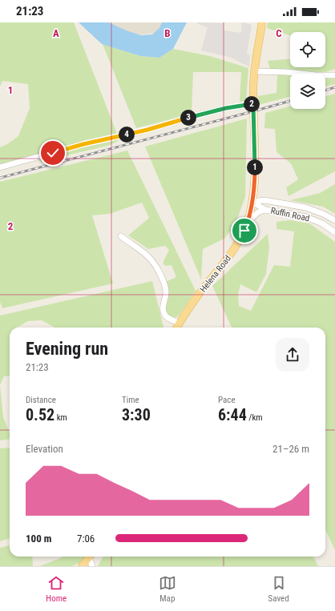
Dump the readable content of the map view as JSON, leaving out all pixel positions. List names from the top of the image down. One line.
{"streets":{"main road":["Helena Road"],"street":["Ruffin Road"]},"crossings":[["Ruffin Road","Helena Road"]],"page":{"status":"21:23","pins":["2","3","4","1"],"heading":["Evening run","21:23"],"stats":[["Distance","0.52 km"],["Time","3:30"],["Pace","6:44 /km"]],"chart":["Elevation","21–26 m"],"list":[{"name":"100 m","note":"7:06"}],"tabs":["Home","Map","Saved"]},"grid":{"columns":["A","B","C"],"rows":["1","2"]}}
